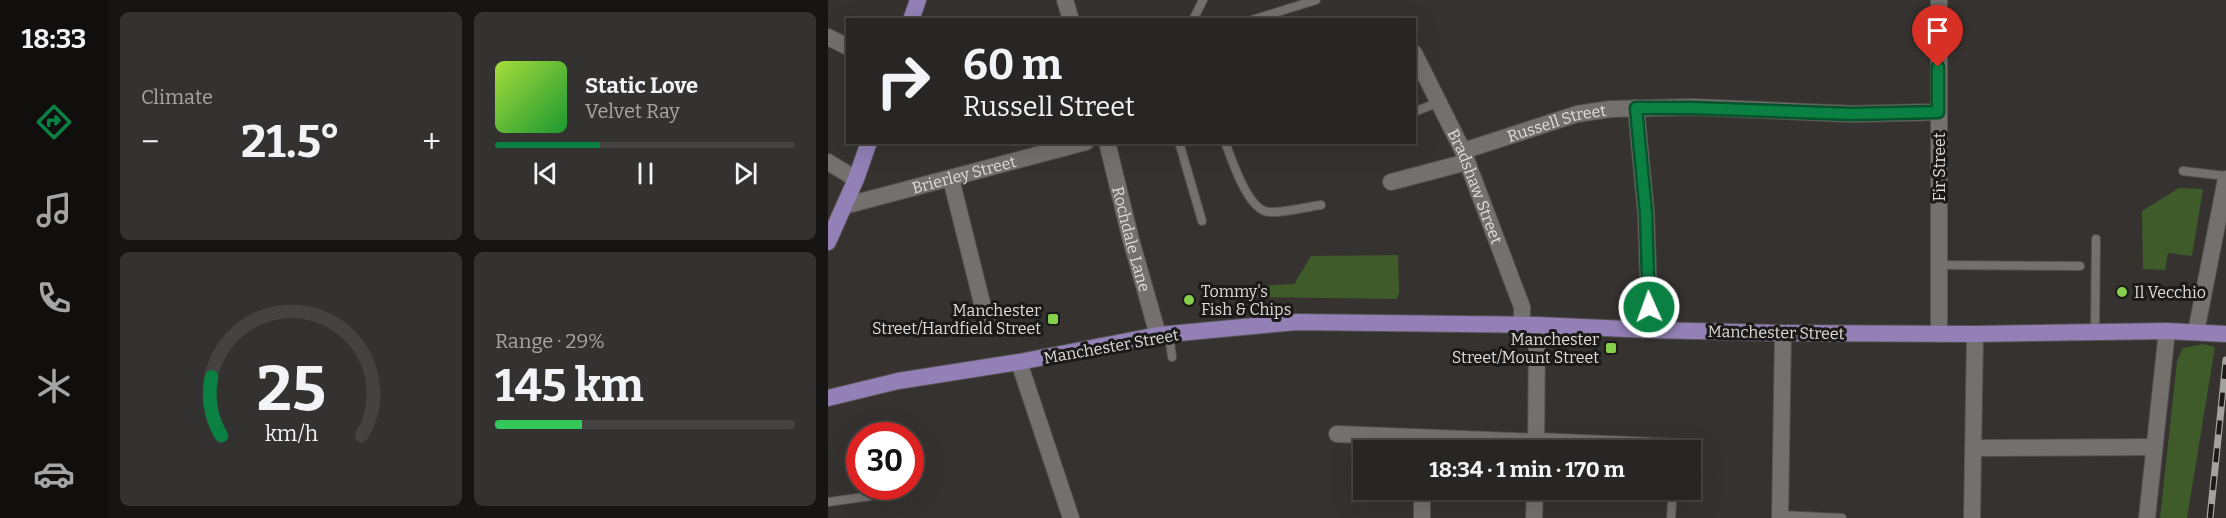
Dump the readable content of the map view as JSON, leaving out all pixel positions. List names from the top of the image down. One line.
{"streets":{"main road":["Manchester Street"],"street":["Russell Street","Fir Street","Brierley Street","Bradshaw Street","Rochdale Lane"]},"crossings":[["Russell Street","Fir Street"],["Russell Street","Bradshaw Street"],["Fir Street","Manchester Street"],["Bradshaw Street","Manchester Street"],["Rochdale Lane","Manchester Street"]],"places":{"other":["Il Vecchio","Tommy's Fish & Chips"],"transit":["Manchester Street/Hardfield Street","Manchester Street/Mount Street"]},"page":{"tabs":"18:33","tile":["Climate",["Range · 29%","145 km"]],"turn":["60 m","Russell Street"],"song":["Static Love","Velvet Ray"],"heat":["−","21.5°","+"],"limit":"30","trip":"18:34 · 1 min · 170 m","gauge":["25","km/h"]}}
